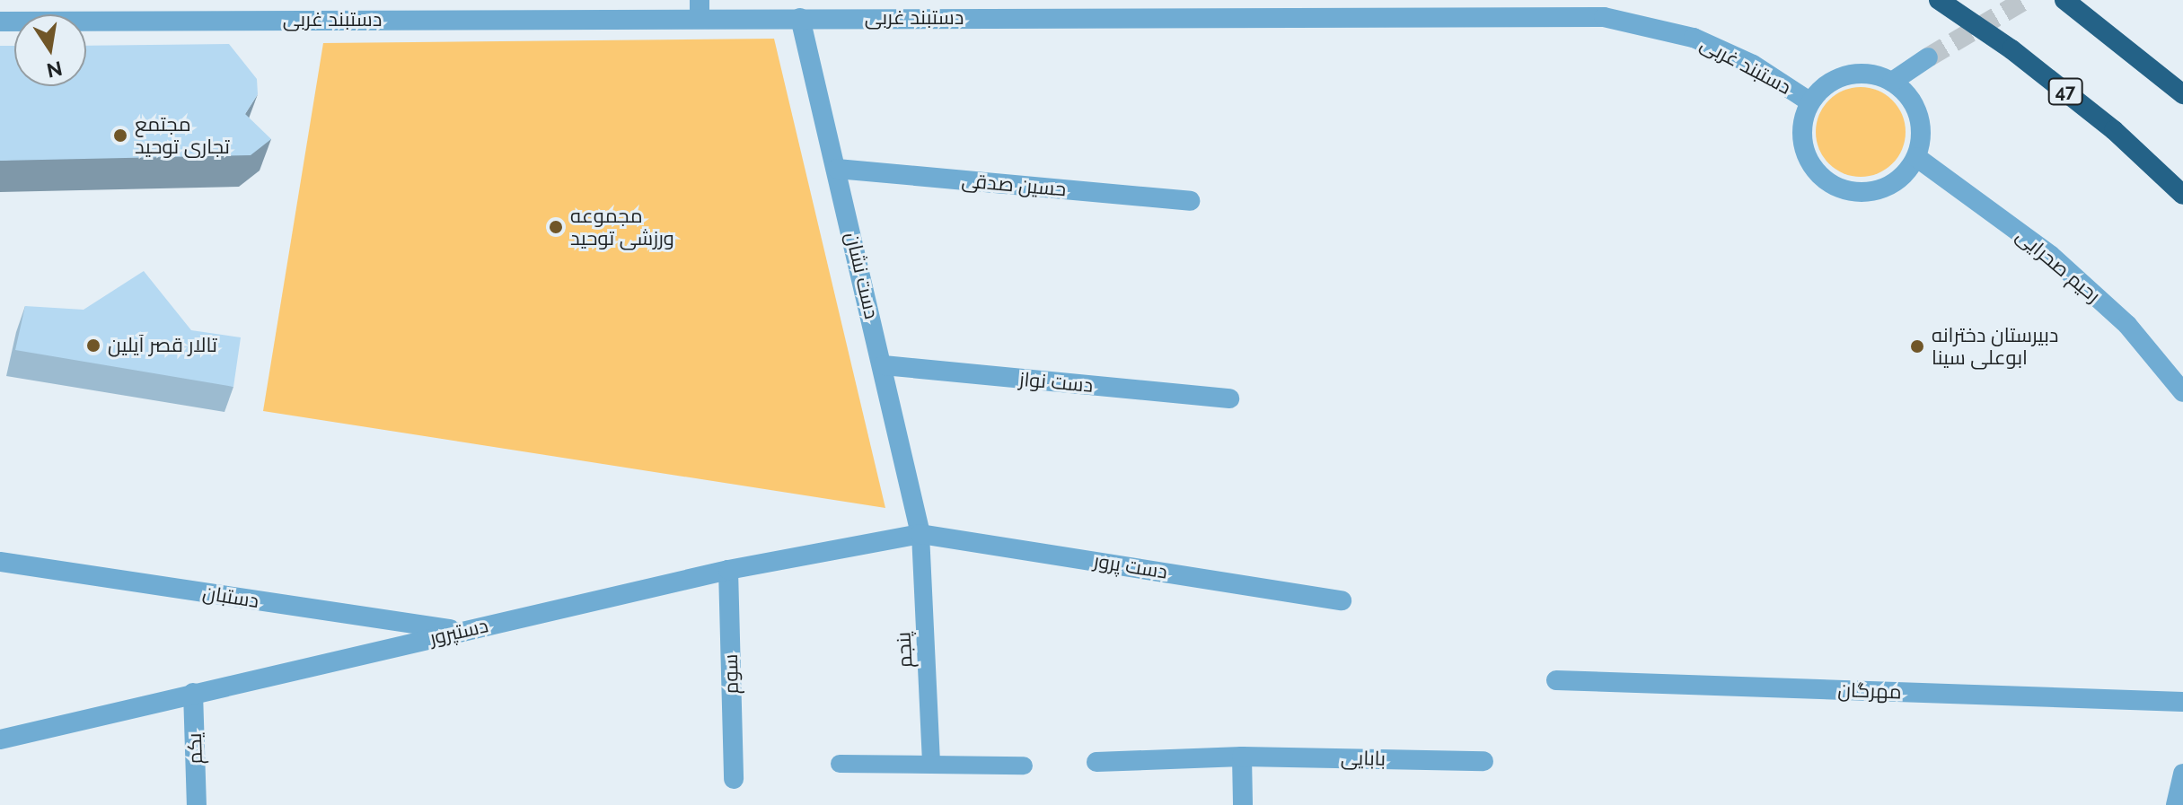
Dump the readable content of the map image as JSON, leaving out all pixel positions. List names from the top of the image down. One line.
{"streets":{"highway":["47"],"street":["دستبند غربی","حسین صدقی","رحیم صحرایی","دست نشان","دست نواز","دست پرور","دستبان","دستپرور","سوم","مهرگان","یکم","بابایی"],"lane":["پنجم"]},"crossings":[["دستبند غربی","رحیم صحرایی"],["دستبند غربی","دست نشان"],["حسین صدقی","دست نشان"],["دست نشان","دست نواز"],["دست نشان","دست پرور"],["دست نشان","دستپرور"],["دست نشان","پنجم"],["دست پرور","دستپرور"],["دست پرور","پنجم"],["دستبان","دستپرور"],["دستپرور","پنجم"],["دستپرور","سوم"],["دستپرور","یکم"]],"places":["مجتمع تجاری توحید","مجموعه ورزشی توحید","تالار قصر آیلین","دبیرستان دخترانه ابوعلی سینا"],"north":"bottom"}
